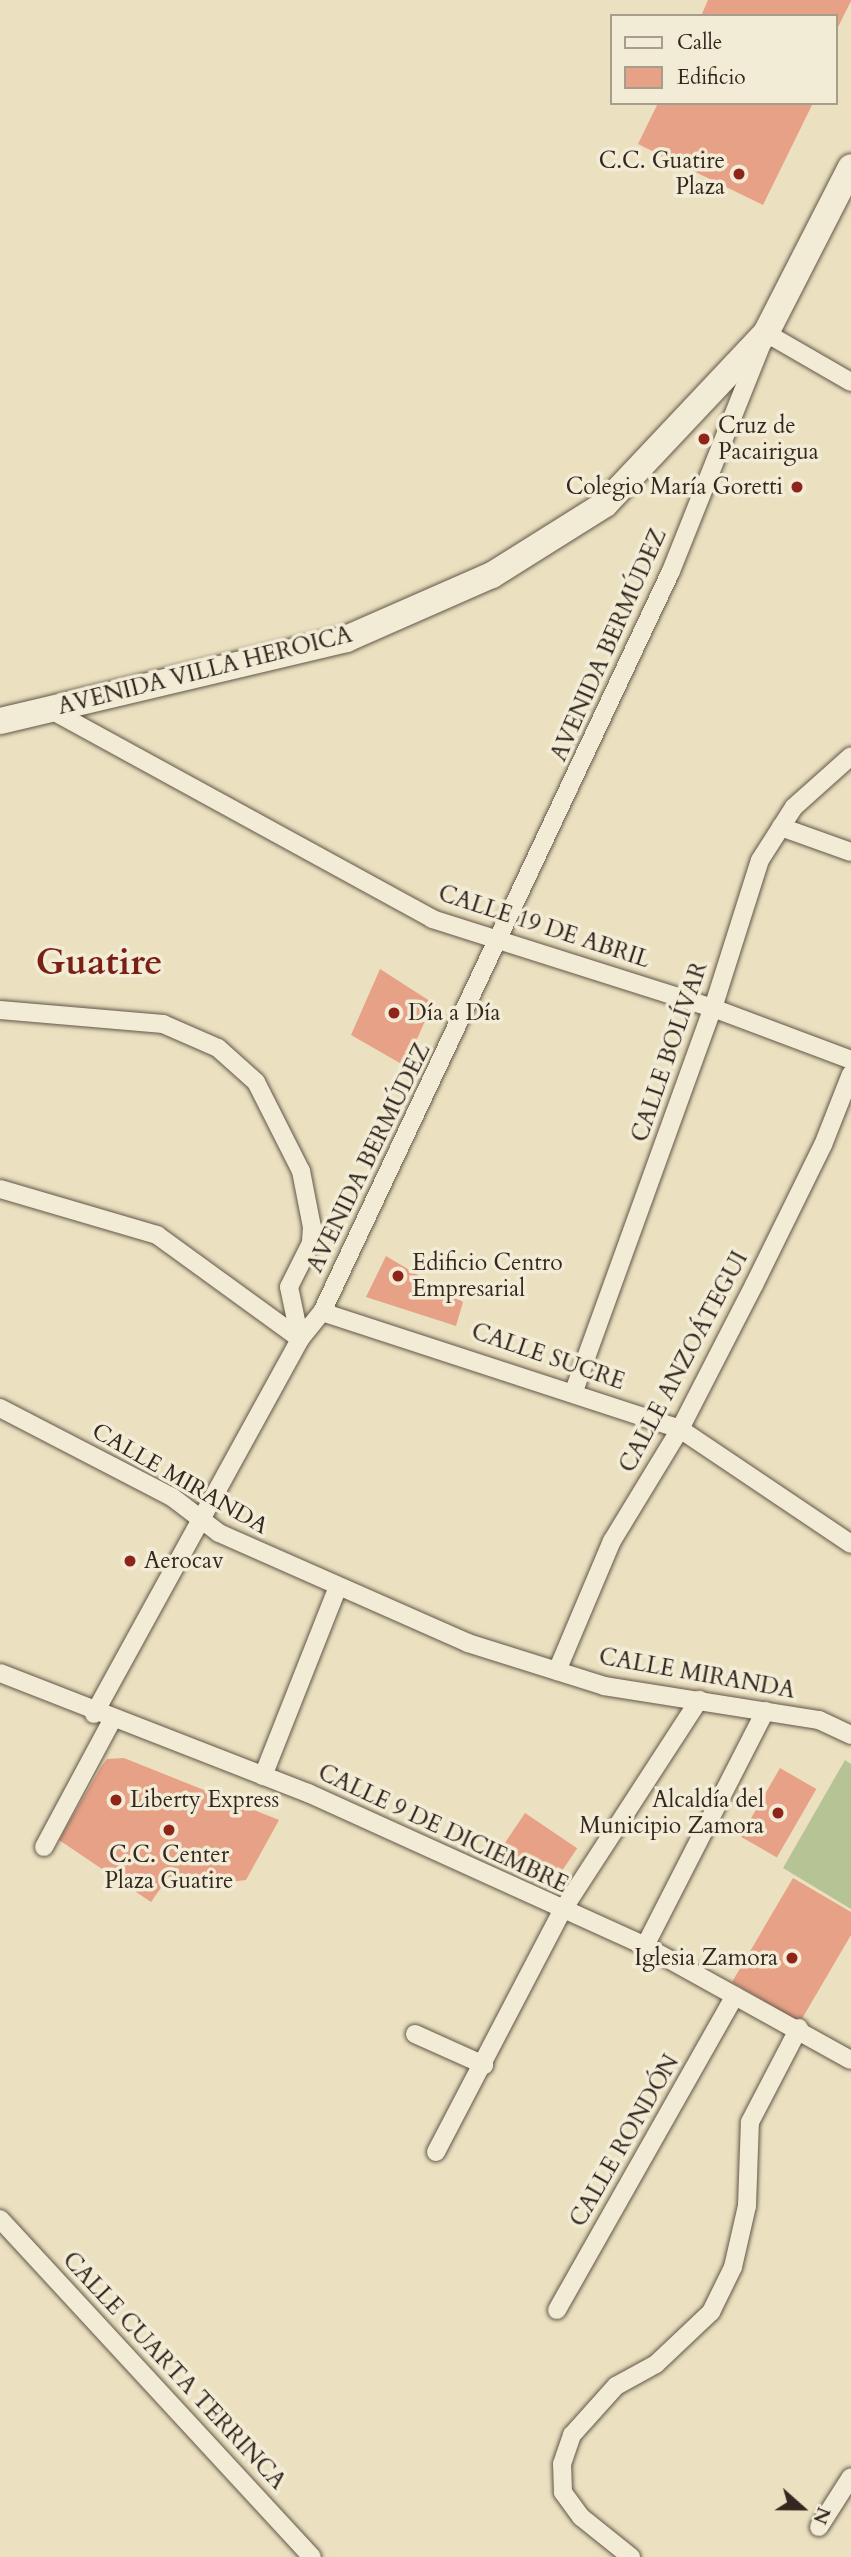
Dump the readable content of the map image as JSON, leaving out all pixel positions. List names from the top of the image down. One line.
{"streets":{"main road":["AVENIDA VILLA HEROICA"],"street":["AVENIDA BERMÚDEZ","CALLE 19 DE ABRIL","CALLE BOLÍVAR","CALLE SUCRE","CALLE ANZOÁTEGUI","CALLE MIRANDA","CALLE 9 DE DICIEMBRE","CALLE RONDÓN","CALLE CUARTA TERRINCA"]},"crossings":[["AVENIDA BERMÚDEZ","AVENIDA VILLA HEROICA"],["AVENIDA BERMÚDEZ","CALLE 19 DE ABRIL"],["AVENIDA BERMÚDEZ","CALLE SUCRE"],["AVENIDA BERMÚDEZ","CALLE MIRANDA"],["AVENIDA BERMÚDEZ","CALLE 9 DE DICIEMBRE"],["AVENIDA VILLA HEROICA","CALLE 19 DE ABRIL"],["CALLE 19 DE ABRIL","CALLE BOLÍVAR"],["CALLE BOLÍVAR","CALLE SUCRE"],["CALLE SUCRE","CALLE ANZOÁTEGUI"],["CALLE ANZOÁTEGUI","CALLE MIRANDA"],["CALLE 9 DE DICIEMBRE","CALLE RONDÓN"]],"districts":["Guatire"],"places":["C.C. Guatire Plaza","Cruz de Pacairigua","Colegio María Goretti","Día a Día","Edificio Centro Empresarial","Aerocav","Liberty Express","Alcaldía del Municipio Zamora","C.C. Center Plaza Guatire","Iglesia Zamora"],"legend":["Calle","Edificio"],"north":"right"}
